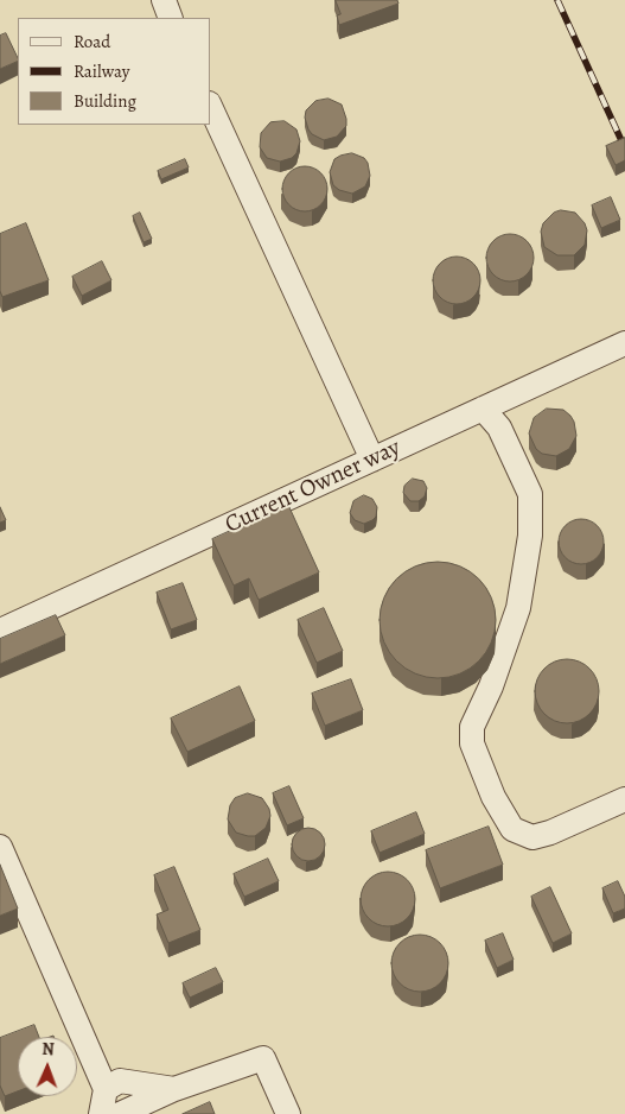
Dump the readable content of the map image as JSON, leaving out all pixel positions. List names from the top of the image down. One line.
{"streets":{"street":["Current Owner way"]},"legend":["Road","Railway","Building"],"north":"top"}
